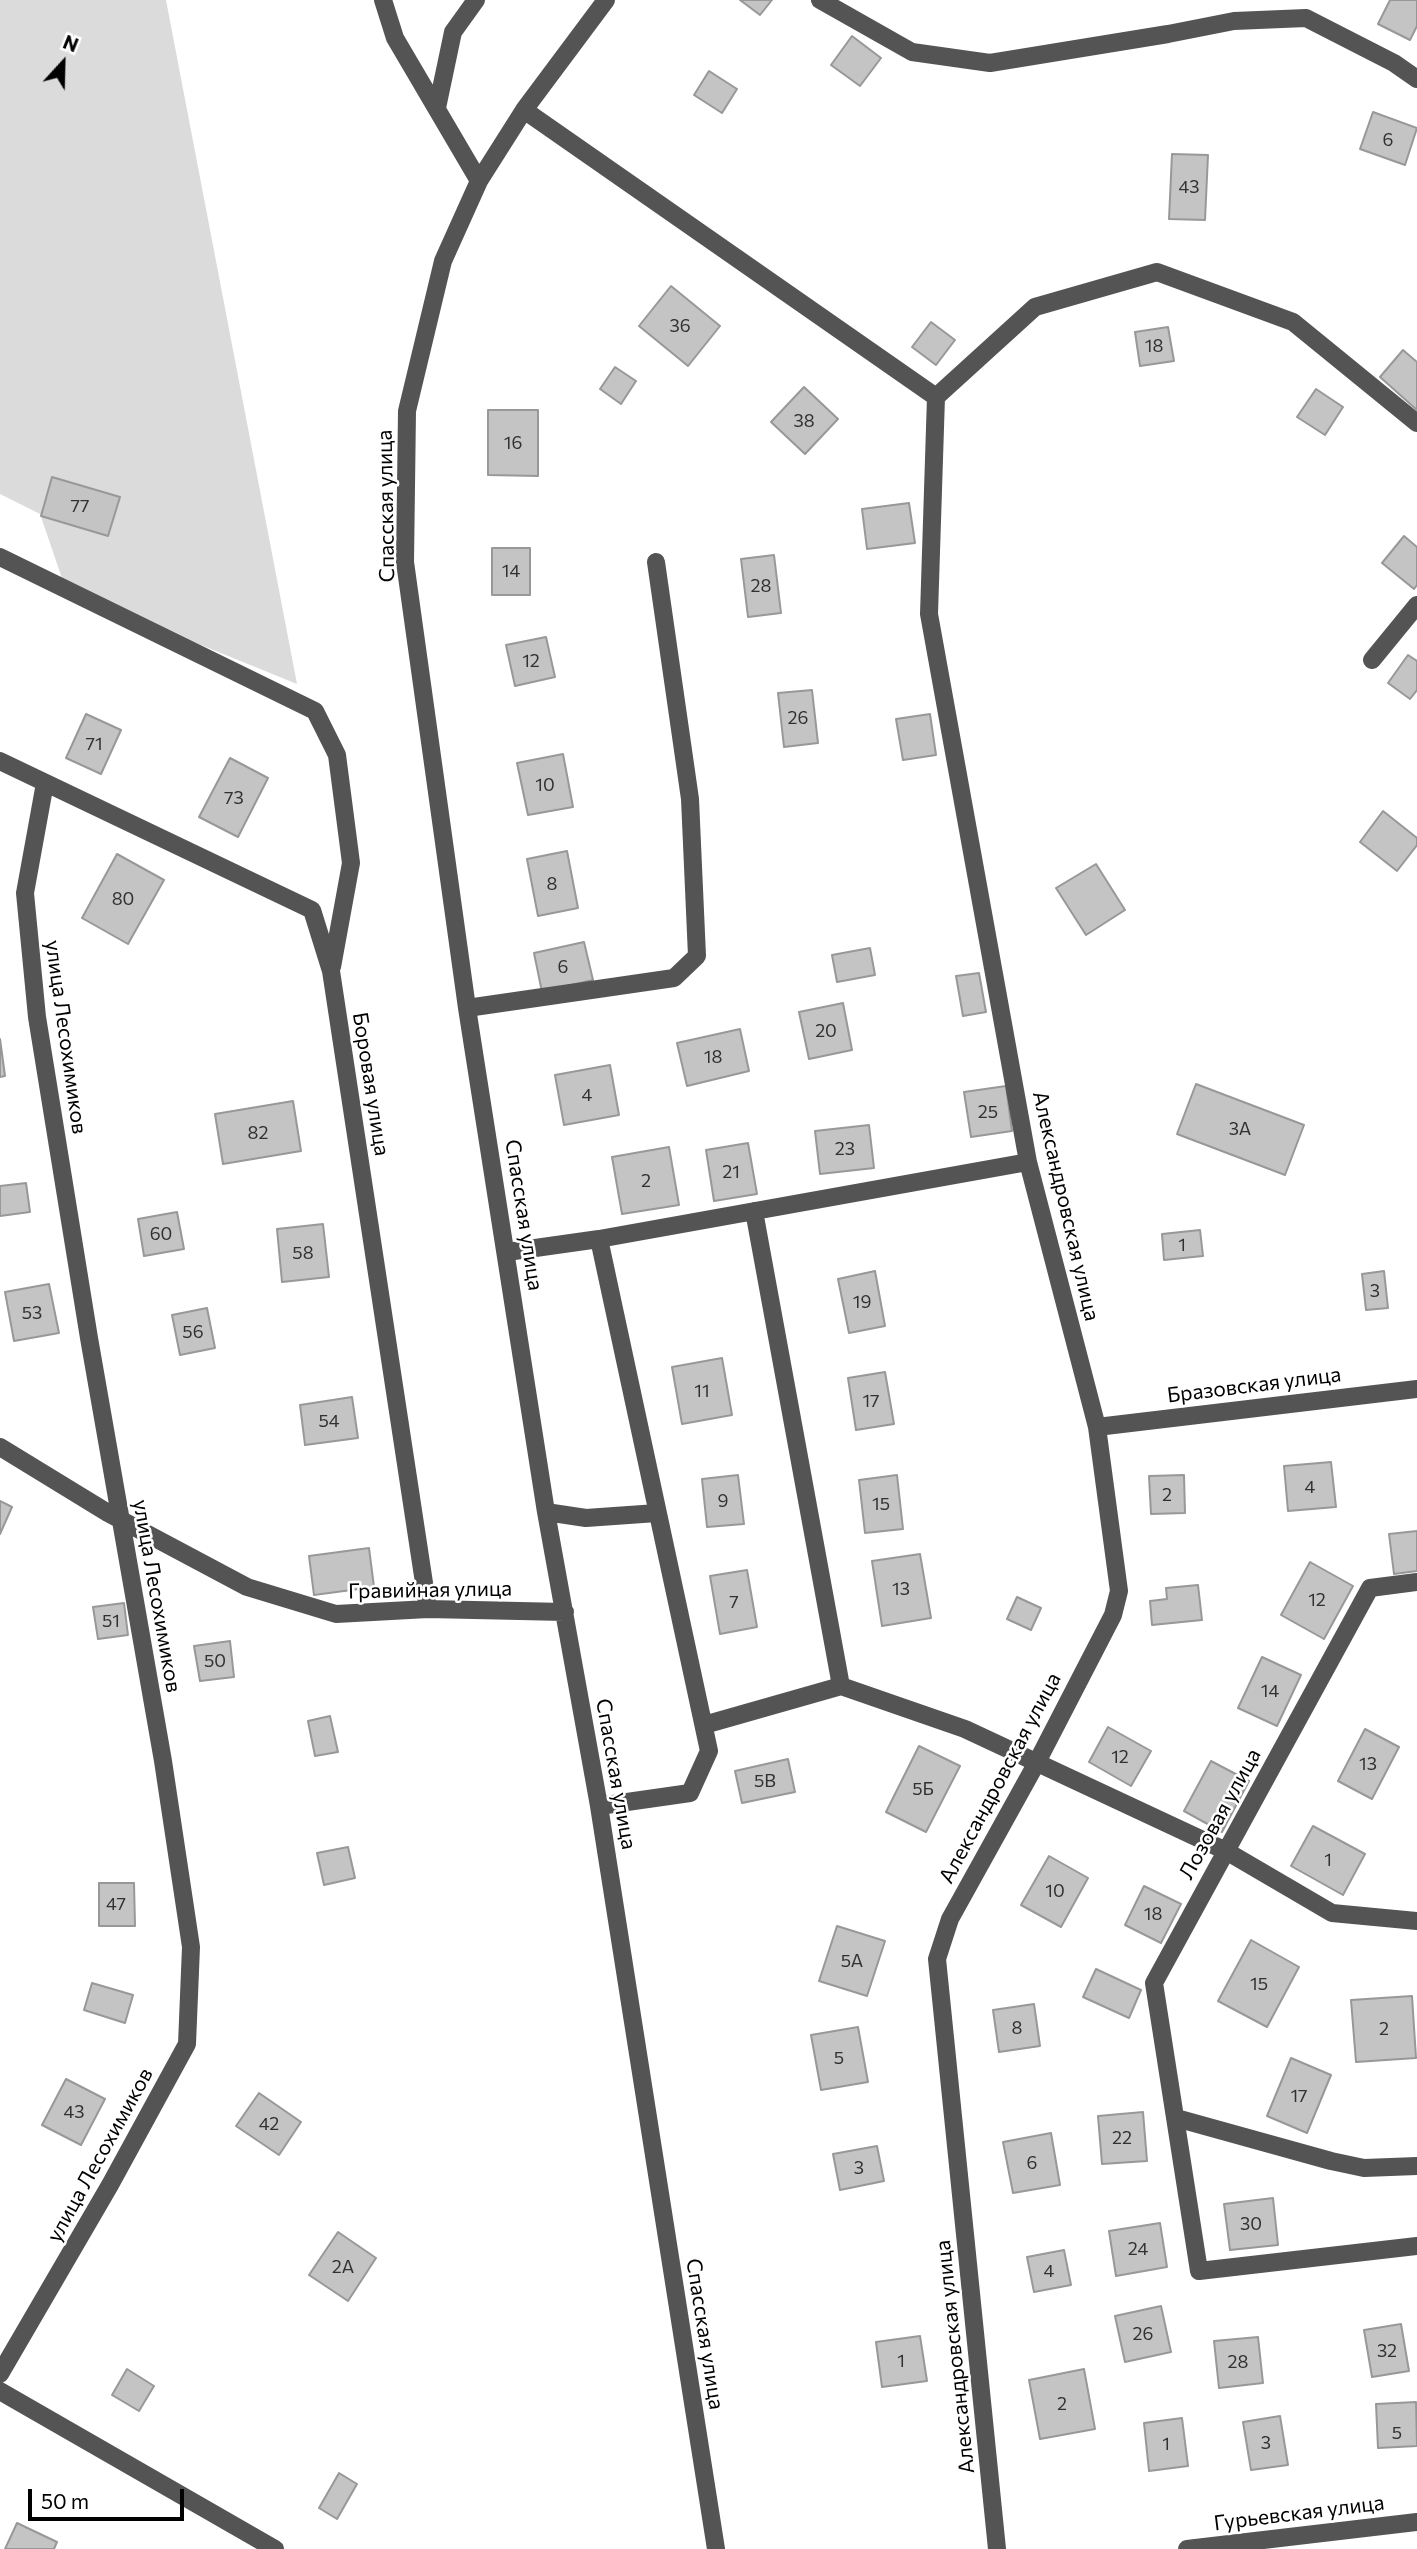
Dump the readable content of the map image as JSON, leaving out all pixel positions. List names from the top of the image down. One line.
{"streets":{"street":["Спасская улица","улица Лесохимиков","Боровая улица","Александровская улица","Бразовская улица","Гравийная улица","Лозовая улица","Гурьевская улица"]},"crossings":[["Спасская улица","Гравийная улица"],["улица Лесохимиков","Боровая улица"],["улица Лесохимиков","Гравийная улица"],["Боровая улица","Гравийная улица"],["Александровская улица","Бразовская улица"]],"house_numbers":["6","43","36","18","38","16","77","14","28","12","26","71","10","73","8","80","6","20","18","4","25","3А","82","23","21","2","60","1","58","3","19","53","56","11","17","54","4","2","9","15","13","12","7","51","50","14","12","13","5В","5Б","1","10","47","18","5А","15","8","2","5","17","43","42","22","6","3","30","24","2А","4","26","32","1","28","2","5","3","1"],"scale_bar":"50 m","north":"top"}
